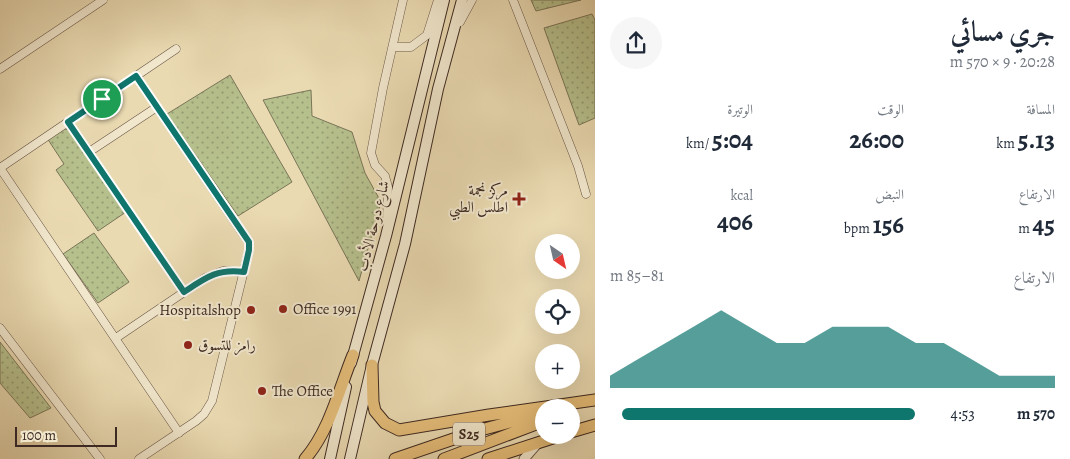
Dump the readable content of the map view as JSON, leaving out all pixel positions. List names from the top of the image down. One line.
{"streets":{"main road":["شارع دوحة الأدب","S25"]},"places":{"health":["مركز نجمة اطلس الطبي"],"other":["Office 1991","Hospitalshop","رامز للتسوق","The Office"]},"scale_bar":"100 m","north":"bottom right","page":{"heading":["جري مسائي","20:28 · 9 × 570 m"],"stats":[["المسافة","5.13 km"],["الوقت","26:00"],["الوتيرة","5:04 /km"],["الارتفاع","45 m"],["النبض","156 bpm"],["kcal","406"]],"map_buttons":["+","−"],"chart":["الارتفاع","81–85 m"],"list":[{"name":"570 m","note":"4:53"}],"scale":"100 m"}}
